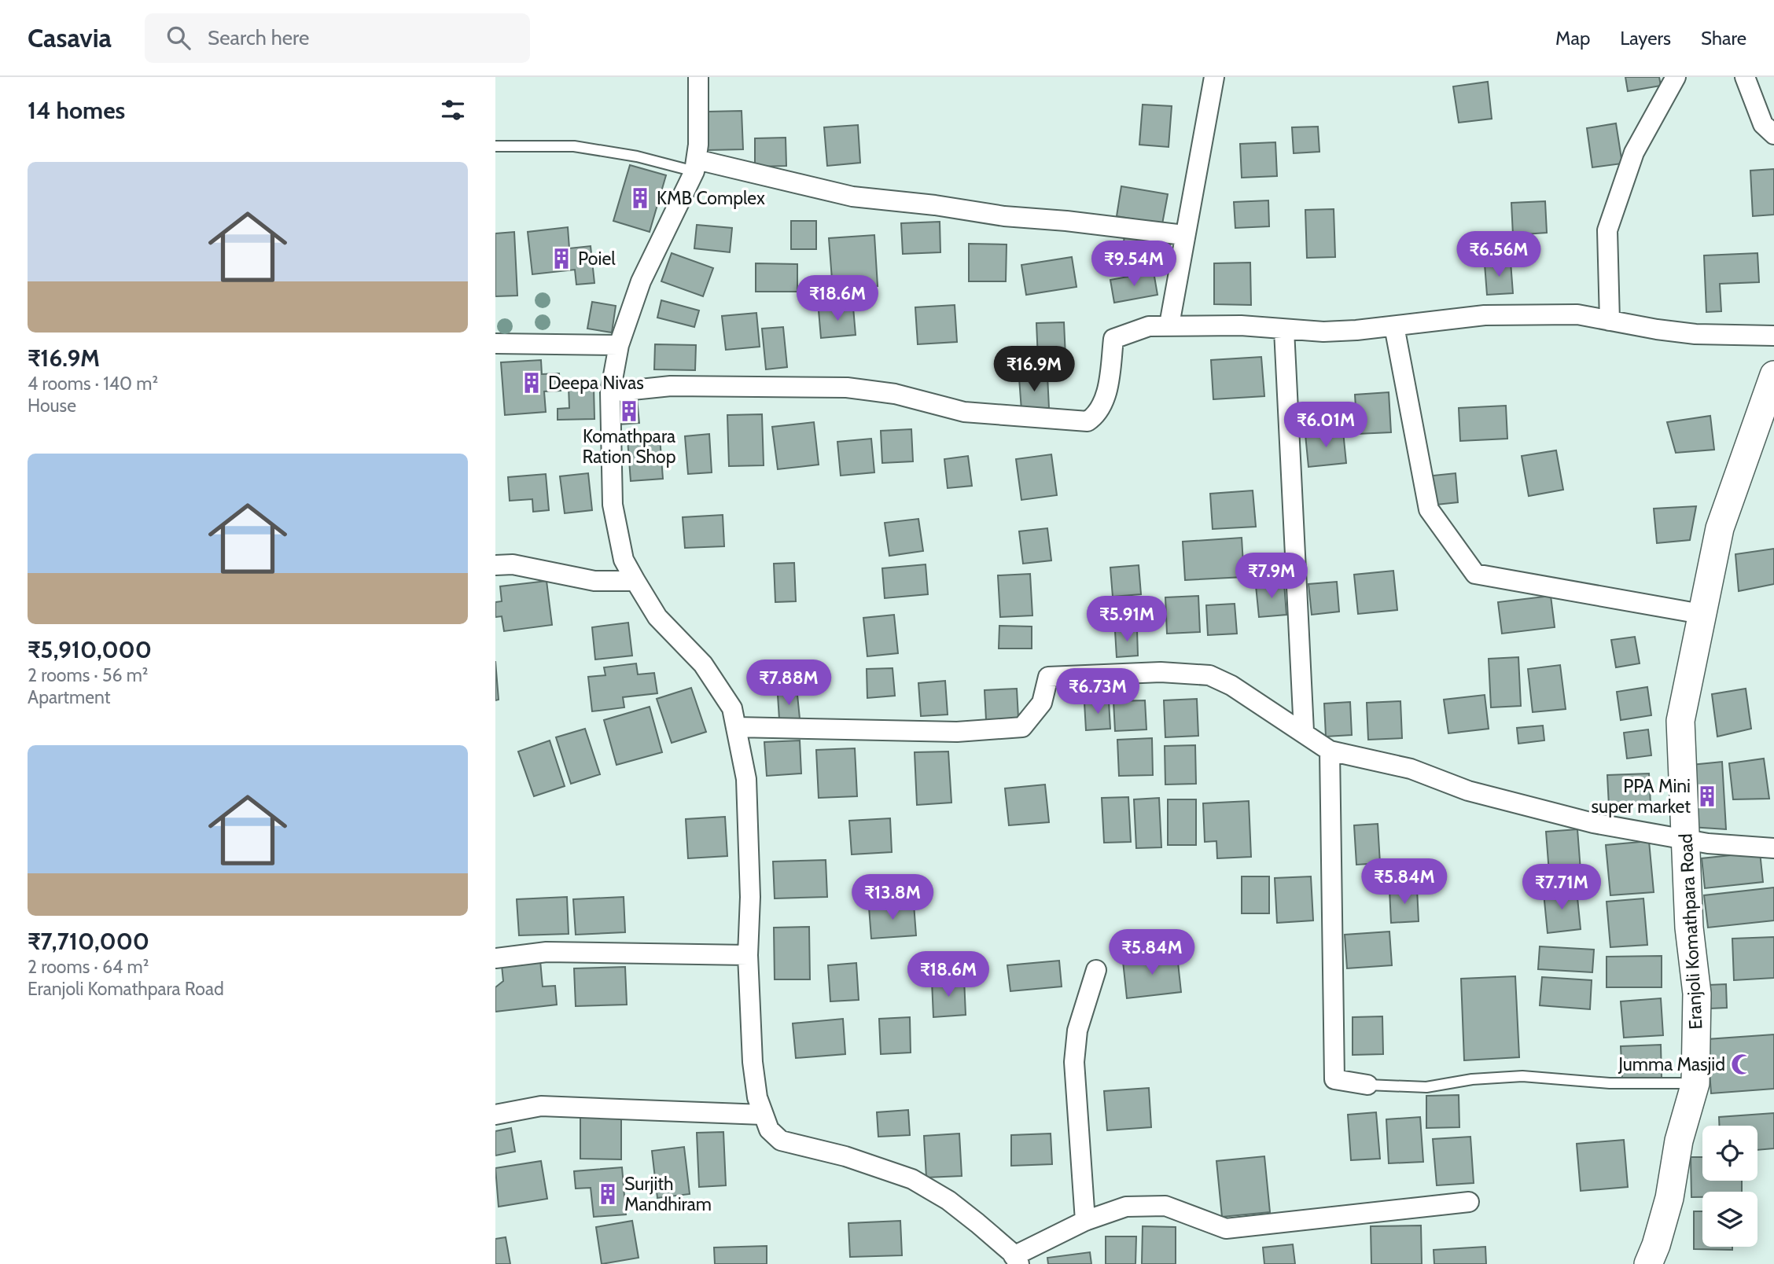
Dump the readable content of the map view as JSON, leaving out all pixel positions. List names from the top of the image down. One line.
{"streets":{"main road":["Eranjoli Komathpara Road"]},"places":{"building":["KMB Complex","Poiel","Deepa Nivas","Komathpara Ration Shop","PPA Mini super market","Surjith Mandhiram"],"mosque":["Jumma Masjid"]},"page":{"header":"Casavia","search":"Search here","nav":["Map","Layers","Share"],"heading":"14 homes","list":[{"name":"₹16.9M","note":"4 rooms · 140 m² · House"},{"name":"₹5,910,000","note":"2 rooms · 56 m² · Apartment"},{"name":"₹7,710,000","note":"2 rooms · 64 m² · Eranjoli Komathpara Road"}],"price":["₹6.56M","₹9.54M","₹18.6M","₹16.9M","₹6.01M","₹7.9M","₹5.91M","₹7.88M","₹6.73M","₹5.84M","₹7.71M","₹13.8M","₹5.84M","₹18.6M"]}}
